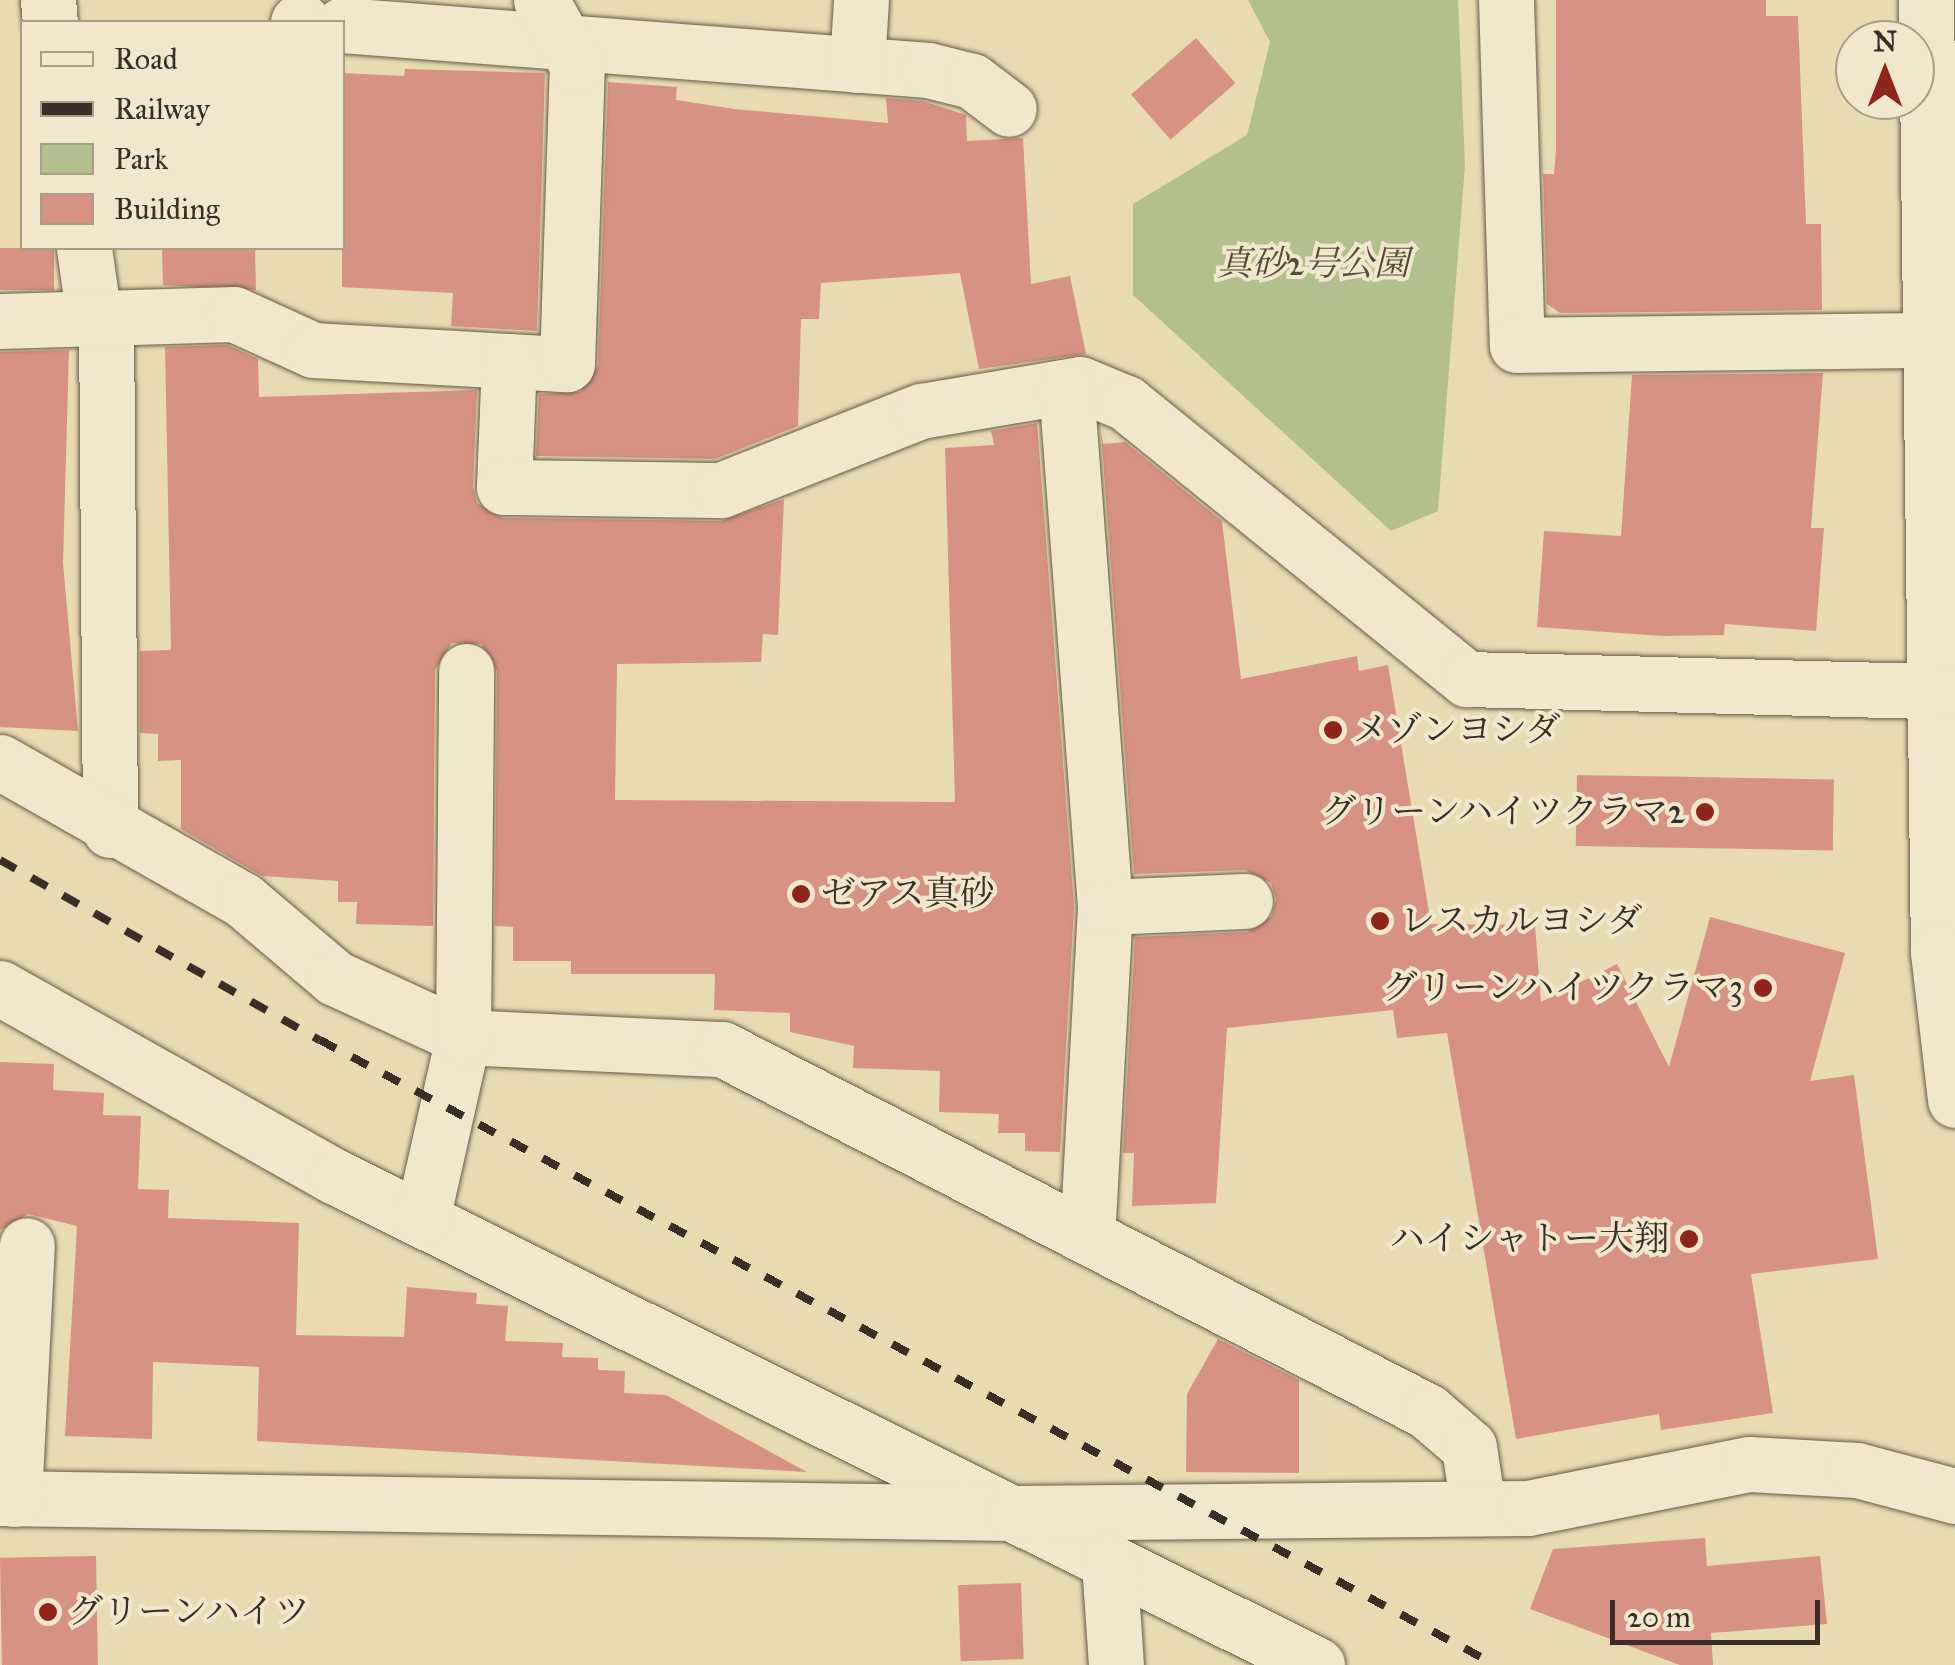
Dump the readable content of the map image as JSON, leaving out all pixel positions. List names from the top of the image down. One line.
{"parks":["真砂2号公園"],"places":["メゾンヨシダ","グリーンハイツクラマ2","ゼアス真砂","レスカルヨシダ","グリーンハイツクラマ3","ハイシャトー大翔","グリーンハイツ"],"legend":["Road","Railway","Park","Building"],"scale_bar":"20 m","north":"top"}
